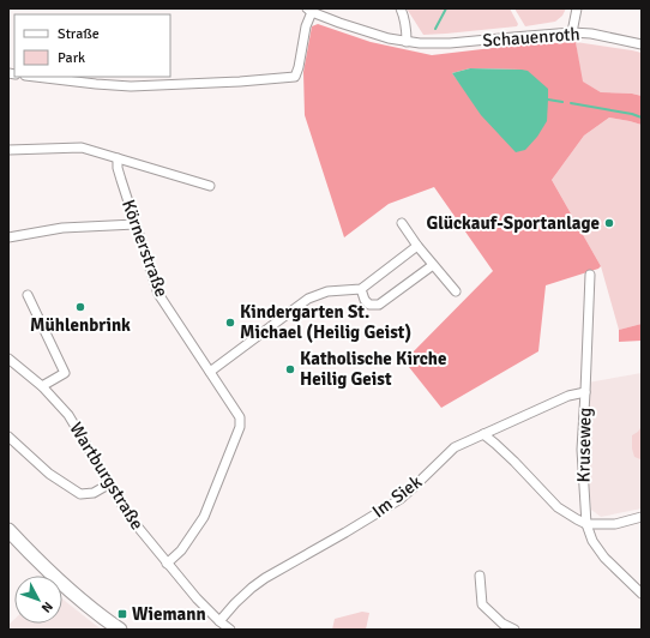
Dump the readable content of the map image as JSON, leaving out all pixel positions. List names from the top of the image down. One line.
{"streets":{"street":["Schauenroth","Körnerstraße","Kruseweg","Wartburgstraße","Im Siek"]},"crossings":[["Körnerstraße","Wartburgstraße"],["Kruseweg","Im Siek"],["Wartburgstraße","Im Siek"]],"places":{"other":["Glückauf-Sportanlage","Mühlenbrink","Kindergarten St. Michael (Heilig Geist)","Katholische Kirche Heilig Geist"],"transit":["Wiemann"]},"legend":["Straße","Park"],"north":"bottom right"}
